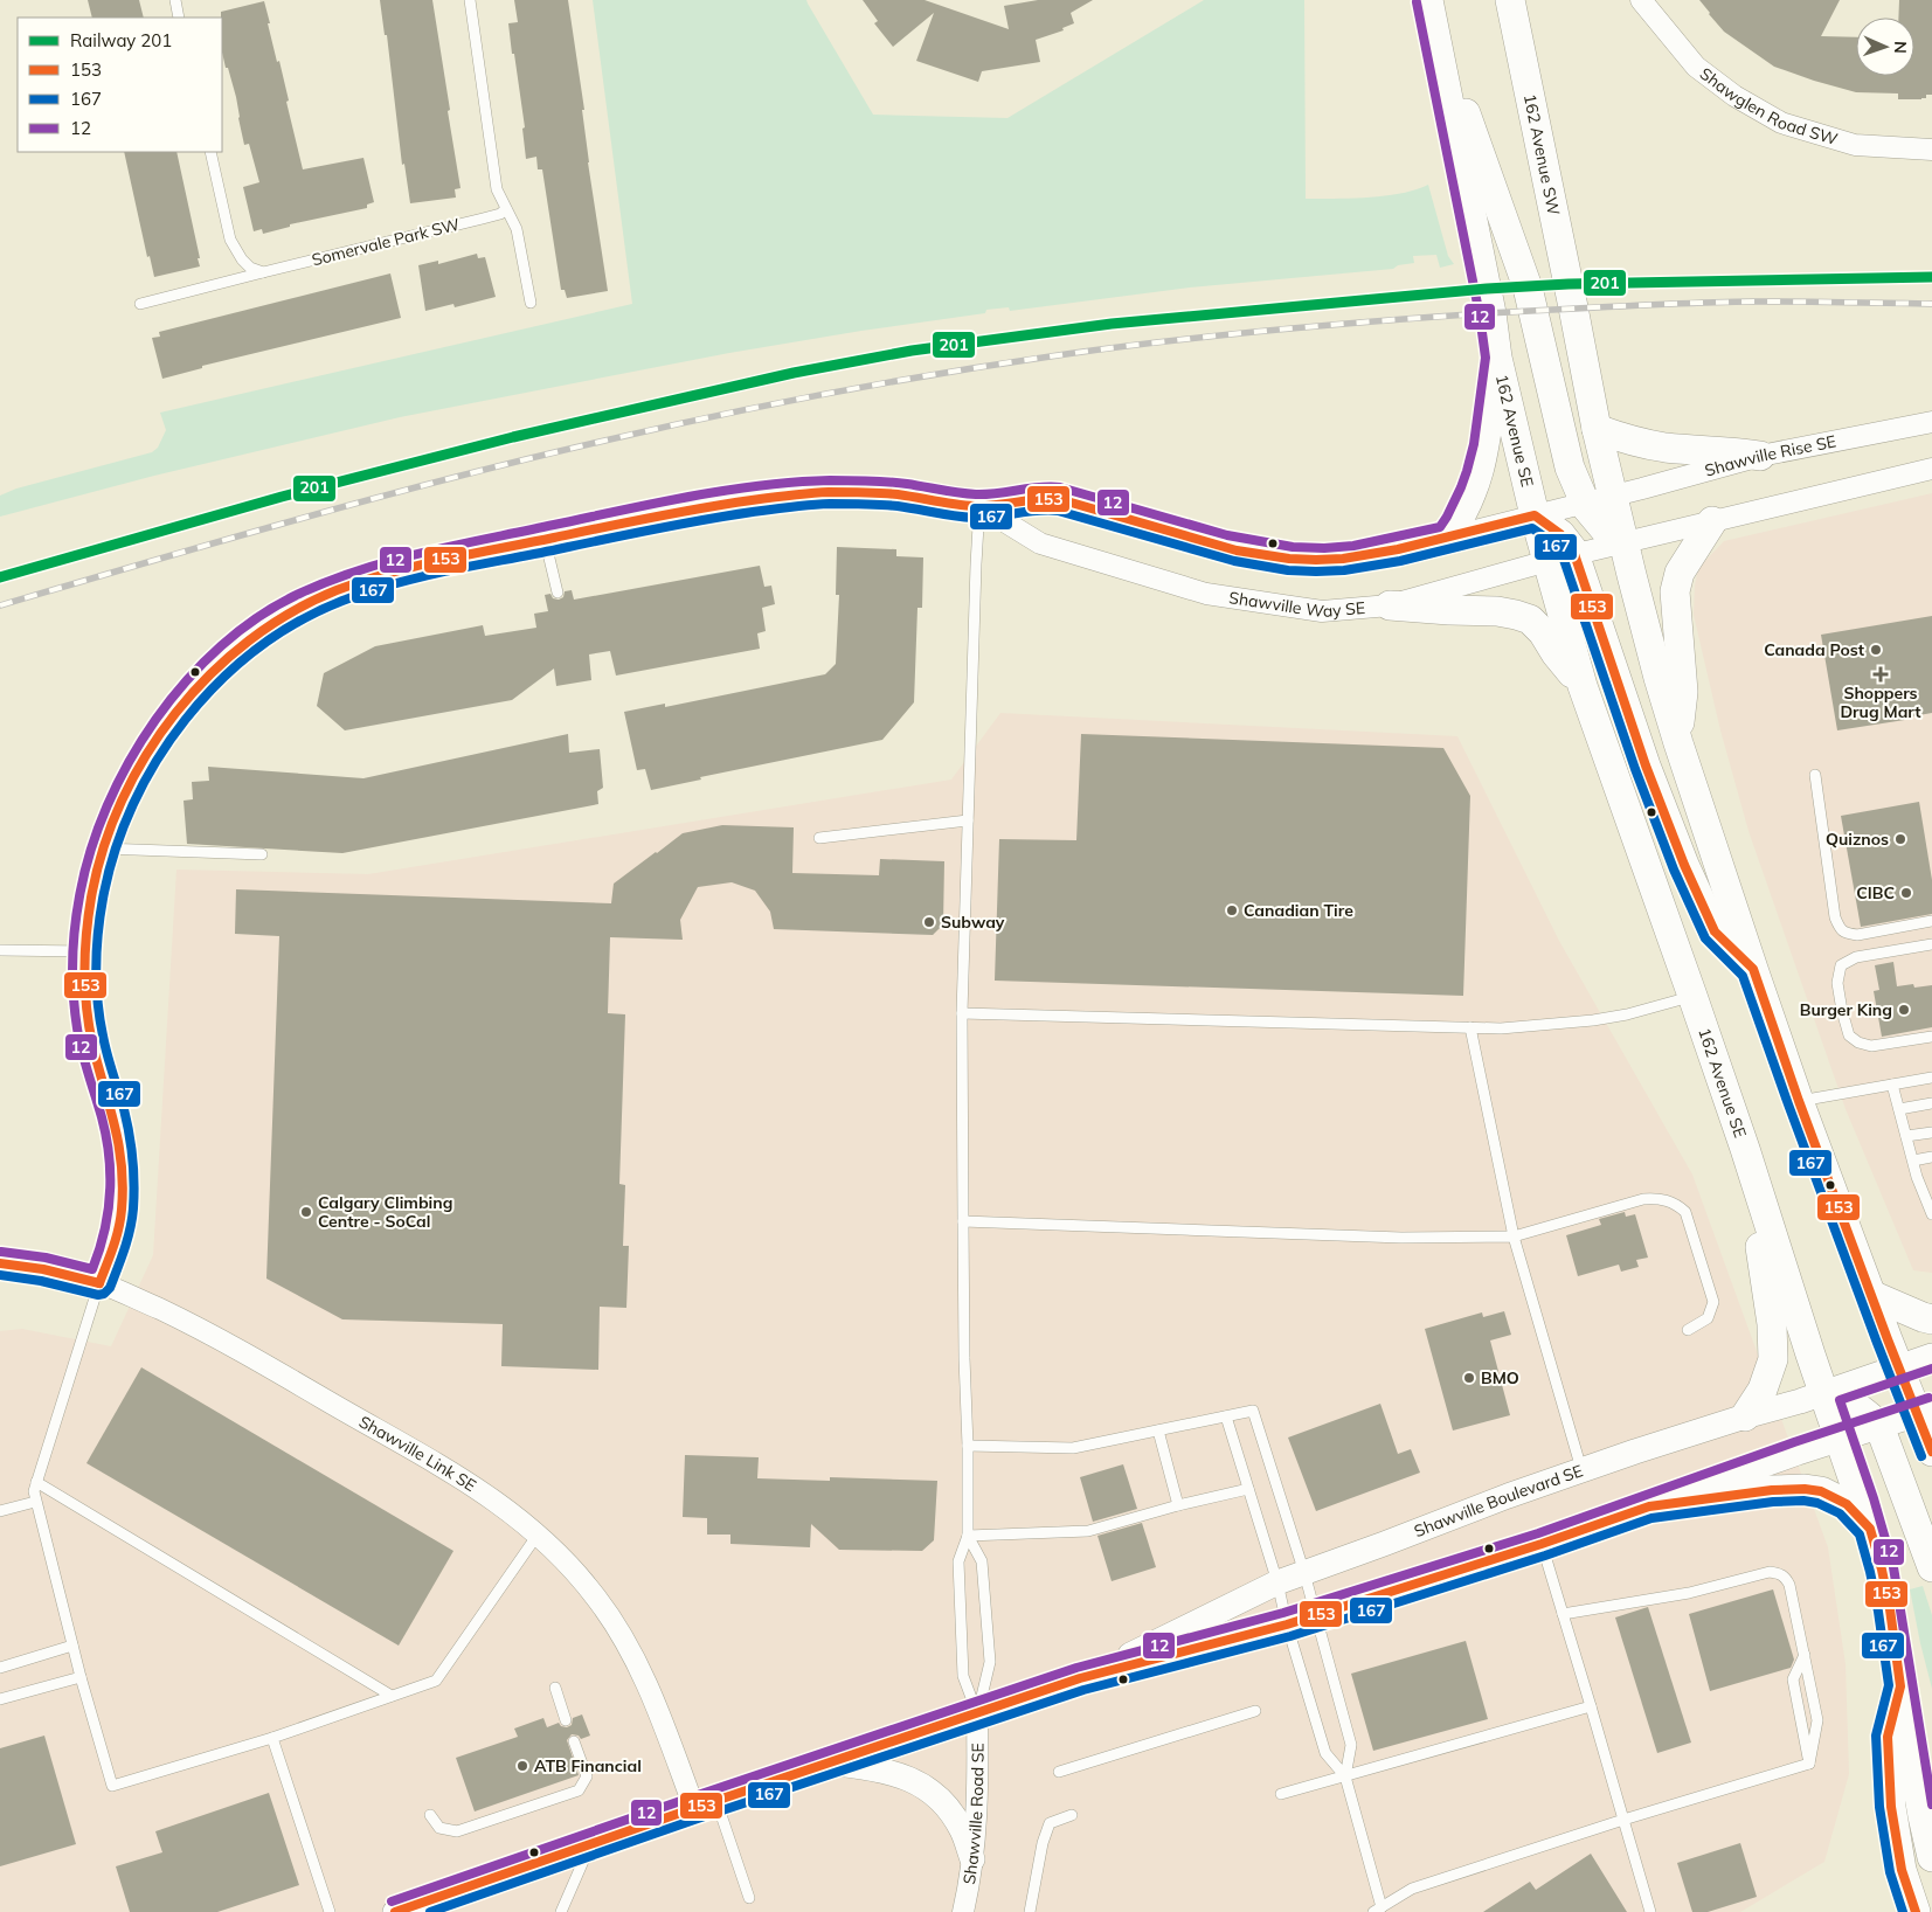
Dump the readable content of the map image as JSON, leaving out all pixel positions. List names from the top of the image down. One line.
{"streets":{"main road":["162 Avenue SW","162 Avenue SE"],"street":["Shawglen Road SW","Shawville Rise SE","Shawville Way SE","Shawville Link SE","Shawville Boulevard SE","Shawville Road SE"],"lane":["Somervale Park SW"]},"crossings":[["162 Avenue SE","Shawville Way SE"],["162 Avenue SE","Shawville Boulevard SE"],["Shawville Rise SE","Shawville Way SE"],["Shawville Way SE","Shawville Link SE"],["Shawville Link SE","Shawville Boulevard SE"],["Shawville Boulevard SE","Shawville Road SE"]],"places":{"other":["Canada Post","Quiznos","CIBC","Canadian Tire","Subway","Burger King","Calgary Climbing Centre - SoCal","BMO","ATB Financial"],"health":["Shoppers Drug Mart"]},"lines":["transit line 12","rail line 201","transit line 153","transit line 167"],"legend":["Railway 201","153","167","12"],"north":"right"}
